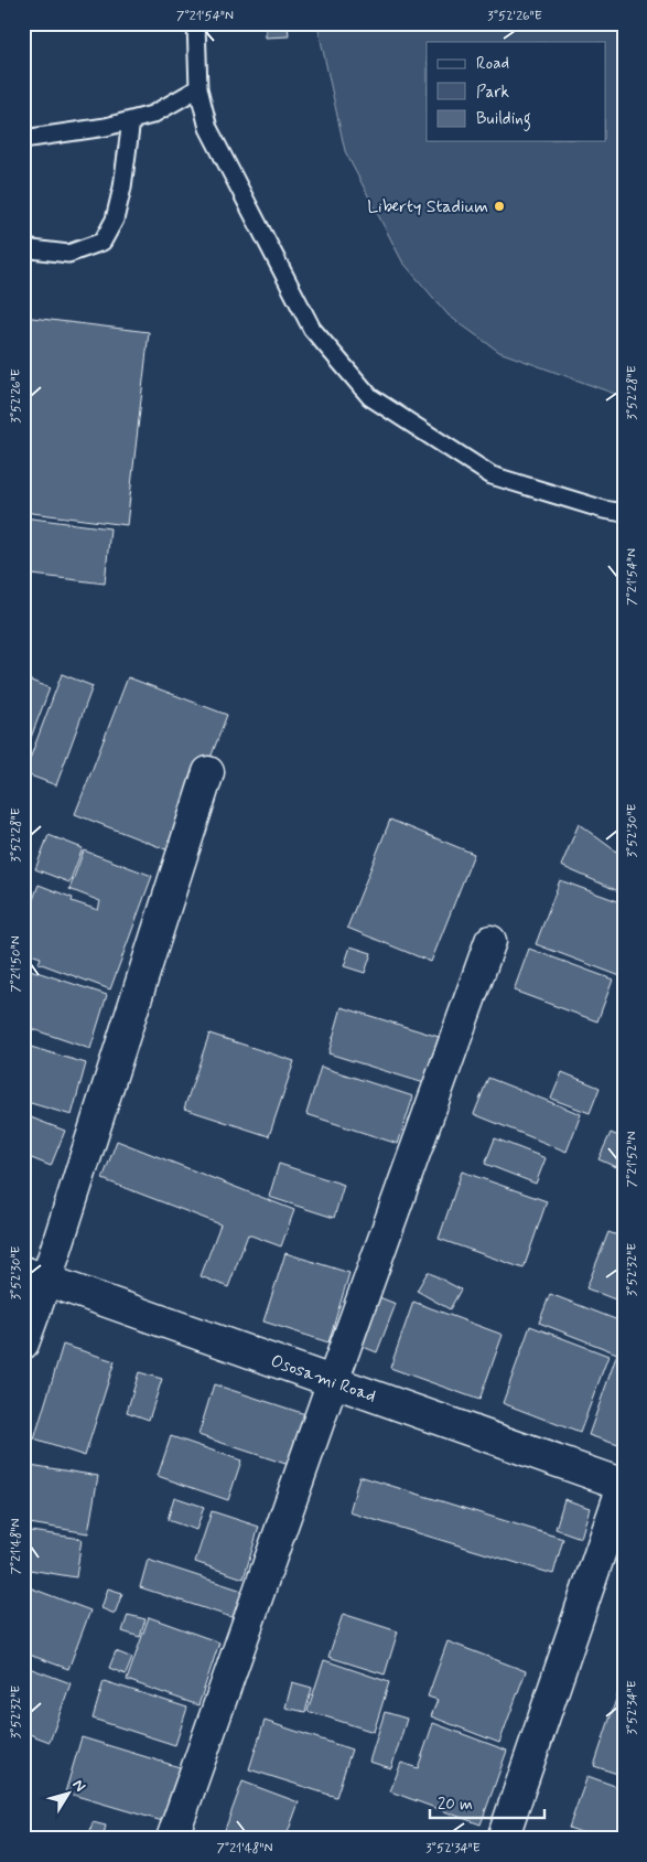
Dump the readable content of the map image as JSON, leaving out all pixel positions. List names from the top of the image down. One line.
{"streets":{"street":["Ososami Road"]},"places":["Liberty Stadium"],"legend":["Road","Park","Building"],"scale_bar":"20 m","north":"top right","coordinates":["7°21'54\"N","3°52'26\"E","3°52'28\"E","3°52'30\"E","7°21'50\"N","7°21'52\"N","3°52'32\"E","7°21'48\"N","3°52'34\"E"]}
